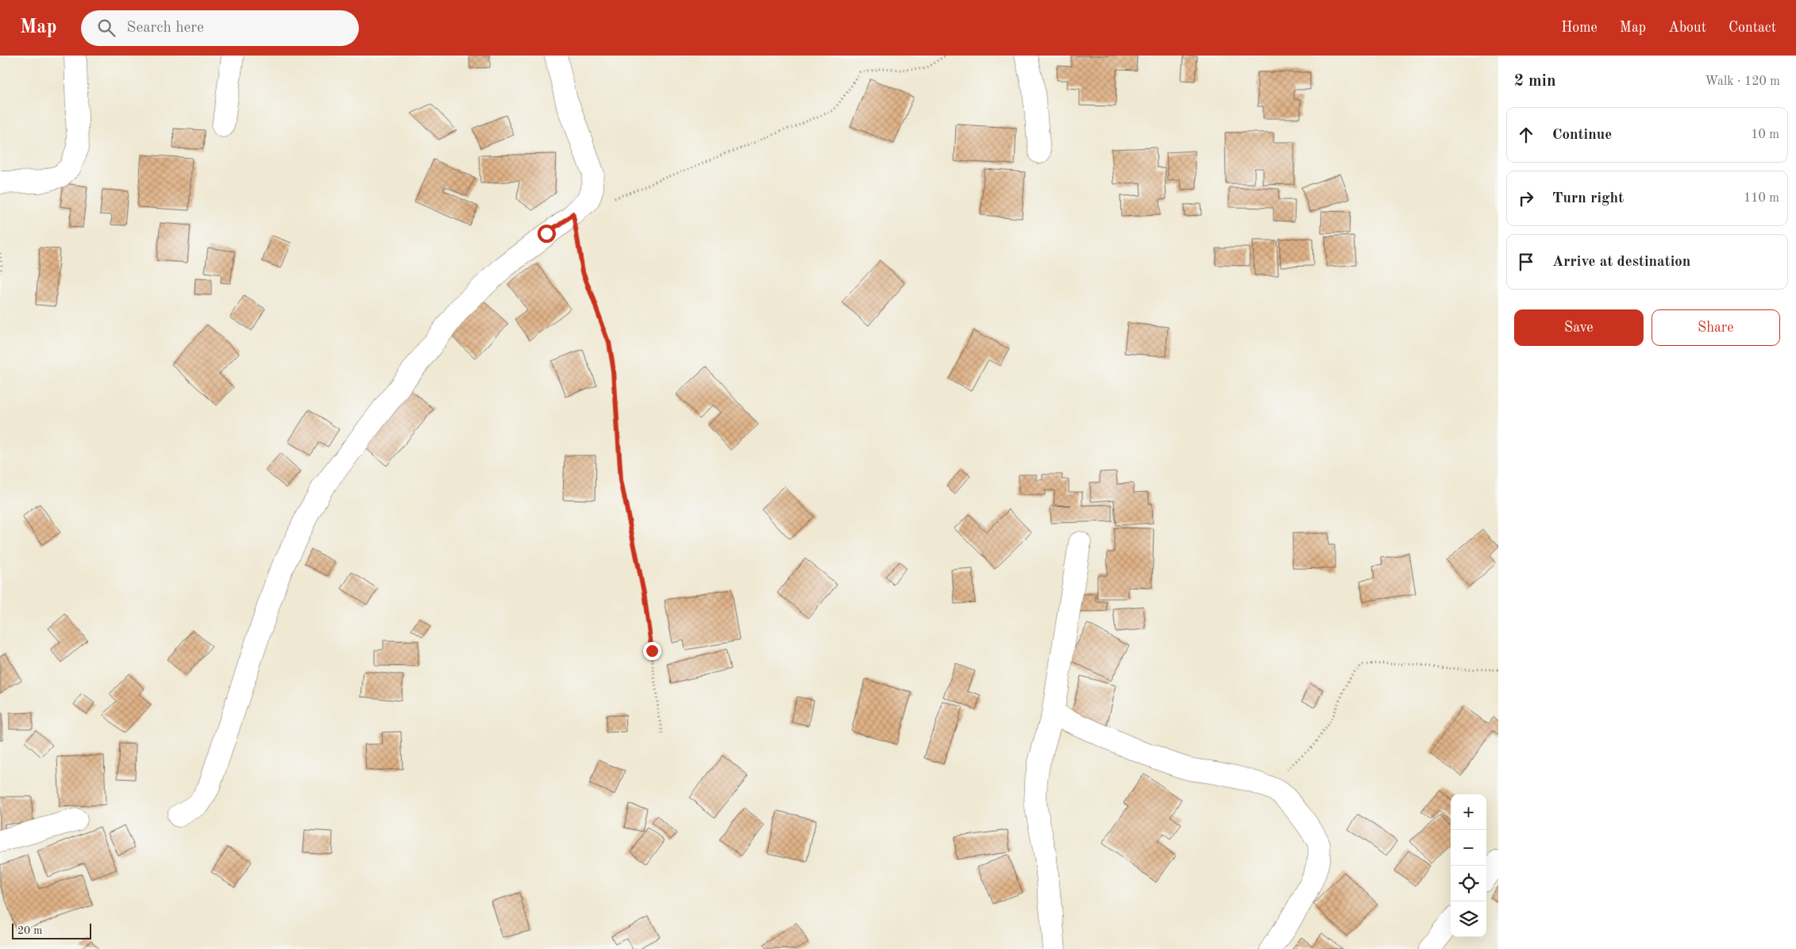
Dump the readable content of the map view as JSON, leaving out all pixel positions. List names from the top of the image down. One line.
{"scale_bar":"20 m","page":{"header":"Map","search":"Search here","nav":["Home","Map","About","Contact"],"heading":["2 min","Walk · 120 m"],"list":[["Continue","10 m"],["Turn right","110 m"],"Arrive at destination"],"buttons":["Save","Share"],"map_buttons":["+","−"],"scale":"20 m"}}
